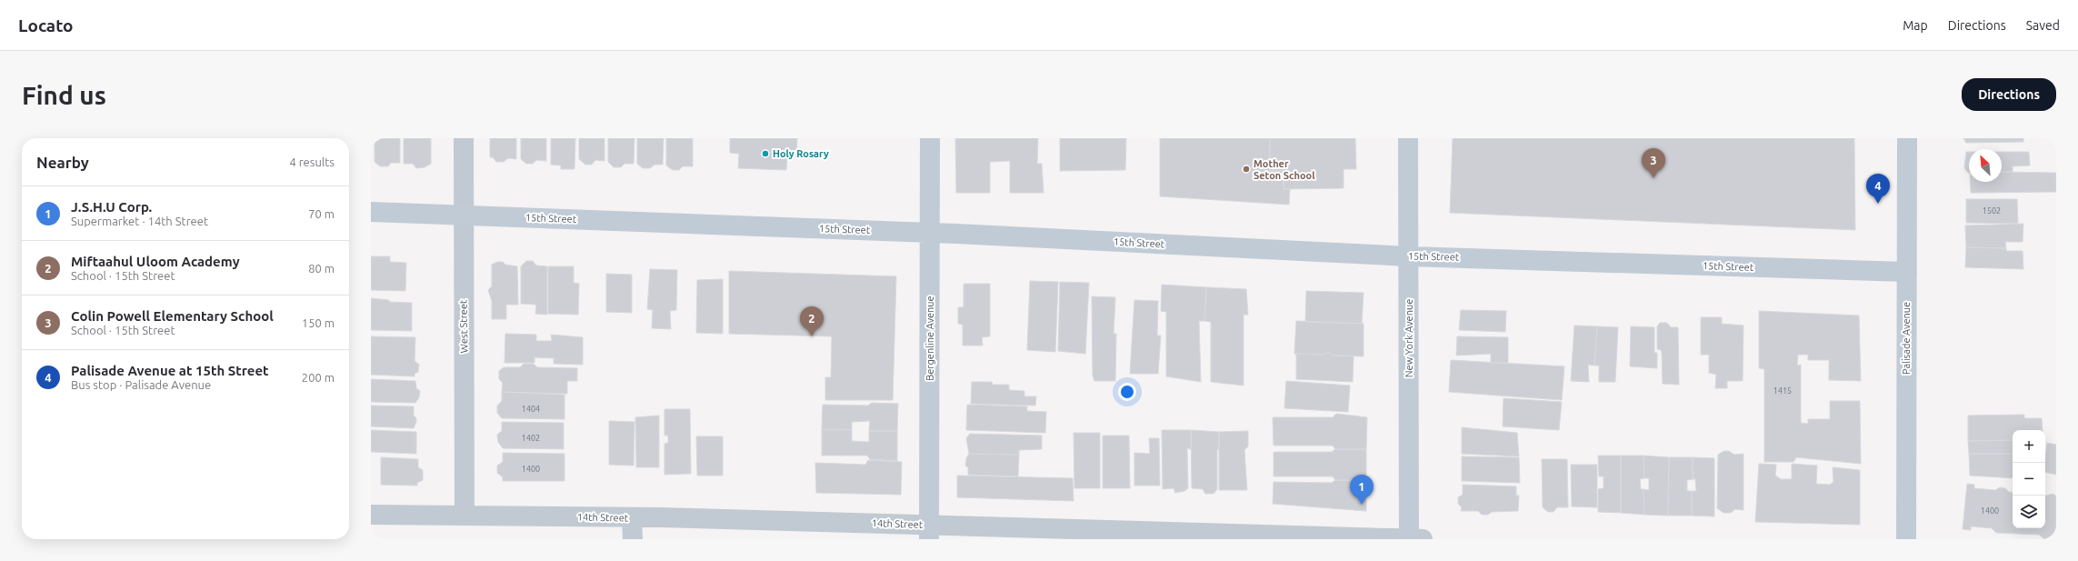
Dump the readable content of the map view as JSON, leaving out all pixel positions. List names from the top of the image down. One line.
{"streets":{"street":["15th Street","West Street","Bergenline Avenue","New York Avenue","Palisade Avenue","14th Street"]},"crossings":[["15th Street","West Street"],["15th Street","Bergenline Avenue"],["15th Street","New York Avenue"],["15th Street","Palisade Avenue"],["West Street","14th Street"],["Bergenline Avenue","14th Street"],["New York Avenue","14th Street"]],"places":["Holy Rosary","Mother Seton School"],"house_numbers":["1502","1415","1404","1402","1400","1400"],"north":"top left","page":{"header":"Locato","nav":["Map","Directions","Saved"],"buttons":"Directions","title":"Find us","heading":["Nearby","4 results"],"pins":["3","4","2","1"],"list":[{"mark":"1","name":"J.S.H.U Corp.","note":"Supermarket · 14th Street","value":"70 m"},{"mark":"2","name":"Miftaahul Uloom Academy","note":"School · 15th Street","value":"80 m"},{"mark":"3","name":"Colin Powell Elementary School","note":"School · 15th Street","value":"150 m"},{"mark":"4","name":"Palisade Avenue at 15th Street","note":"Bus stop · Palisade Avenue","value":"200 m"}],"map_buttons":["+","−"]}}
